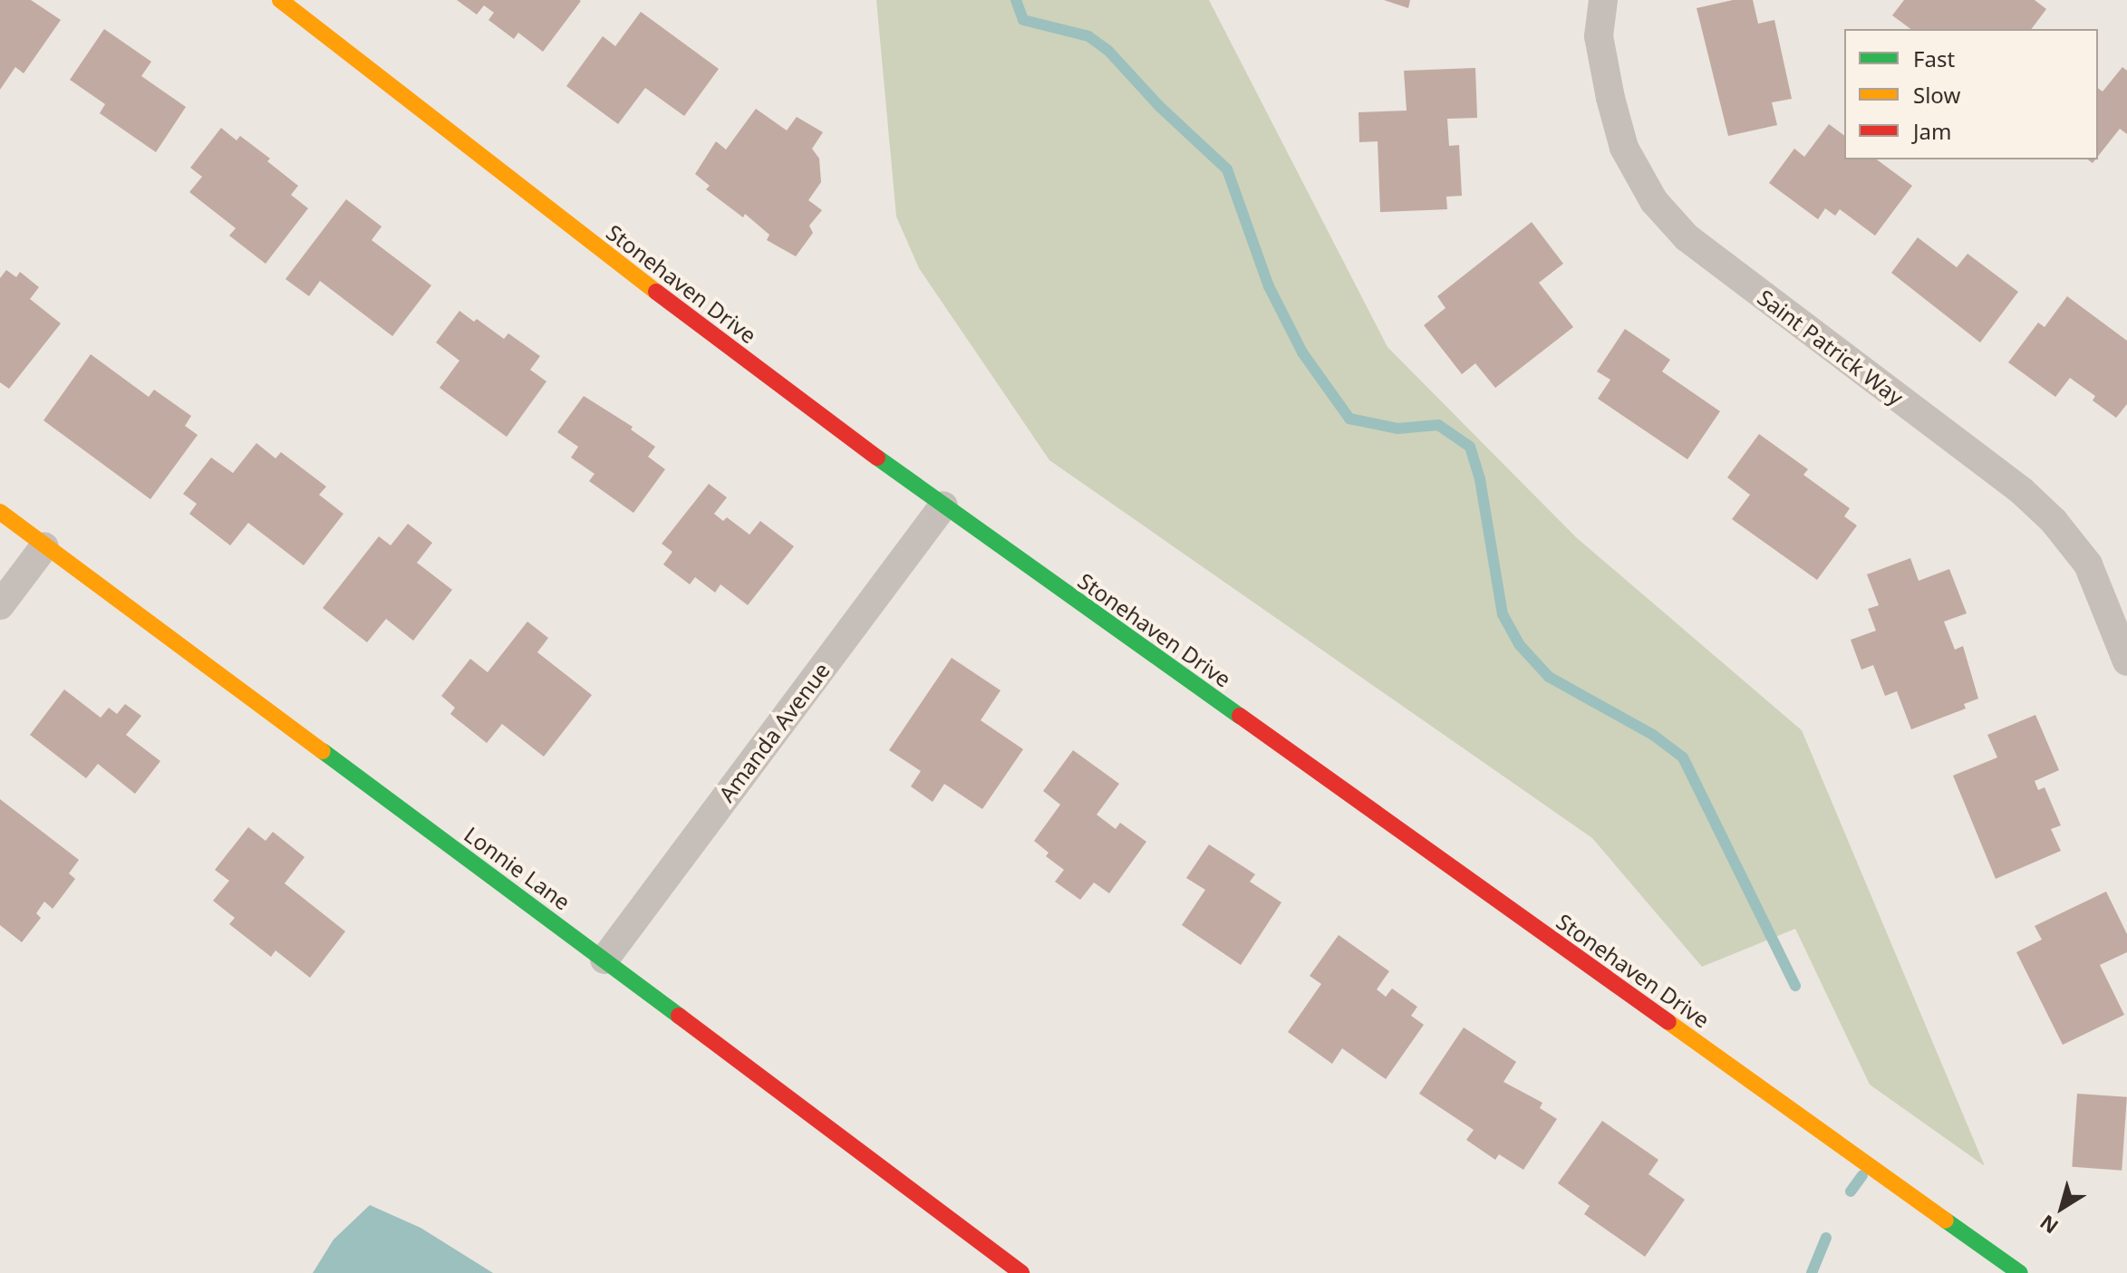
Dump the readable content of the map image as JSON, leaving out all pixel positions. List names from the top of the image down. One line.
{"streets":{"street":["Stonehaven Drive","Saint Patrick Way","Amanda Avenue","Lonnie Lane"]},"crossings":[["Stonehaven Drive","Amanda Avenue"],["Amanda Avenue","Lonnie Lane"]],"legend":["Fast","Slow","Jam"],"north":"bottom left"}
